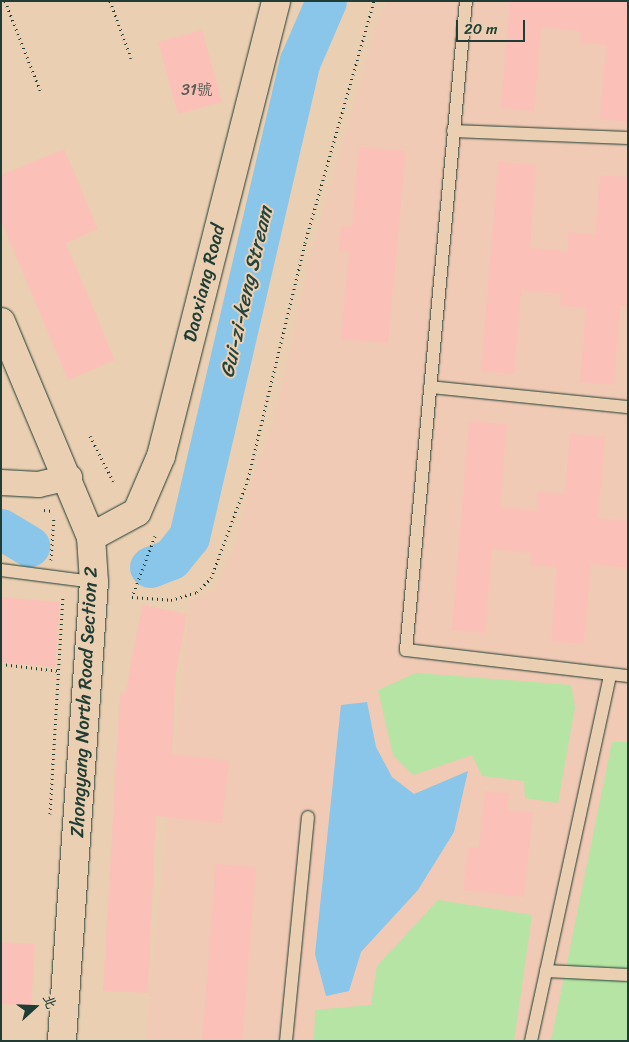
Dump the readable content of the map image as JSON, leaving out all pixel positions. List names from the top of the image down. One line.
{"streets":{"street":["Daoxiang Road","Zhongyang North Road Section 2"]},"crossings":[["Daoxiang Road","Zhongyang North Road Section 2"]],"water":["Gui-zi-keng Stream"],"house_numbers":["31號"],"scale_bar":"20 m","north":"right"}
